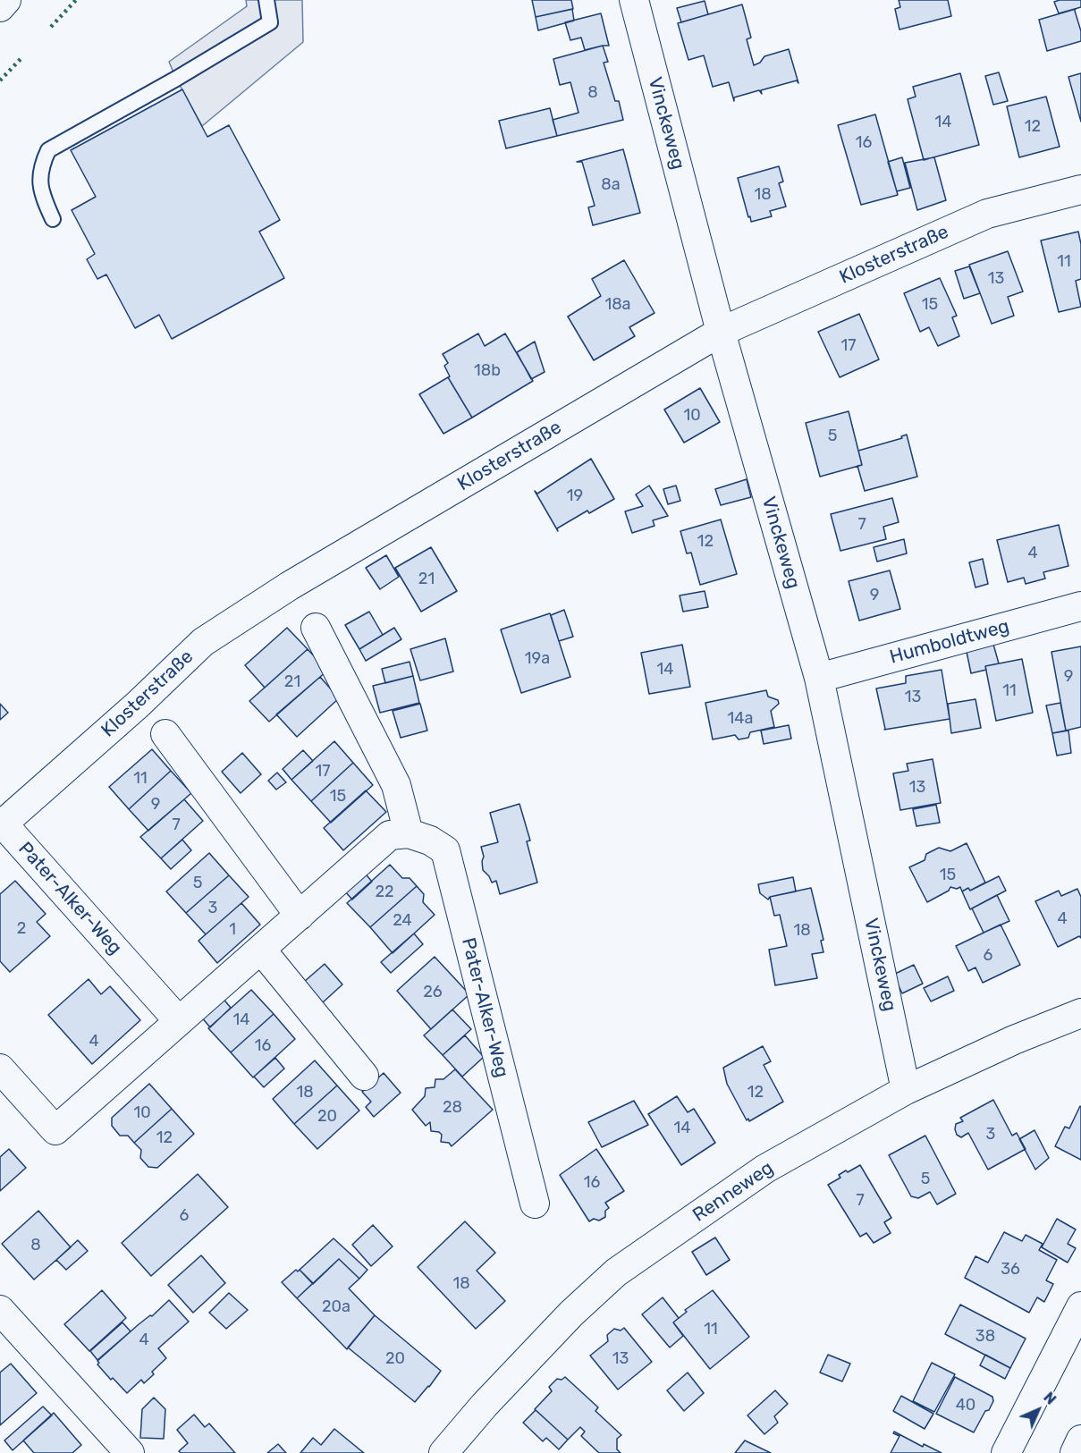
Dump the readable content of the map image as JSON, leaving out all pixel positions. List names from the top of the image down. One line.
{"streets":{"street":["Vinckeweg","Klosterstraße","Humboldtweg","Pater-Alker-Weg","Renneweg"]},"crossings":[["Vinckeweg","Klosterstraße"],["Vinckeweg","Humboldtweg"],["Vinckeweg","Renneweg"],["Klosterstraße","Pater-Alker-Weg"]],"house_numbers":["8","14","12","16","8a","18","11","13","18a","15","17","18b","10","5","19","7","12","4","21","9","19a","14","9","21","11","13","14a","17","11","13","15","9","7","15","5","22","3","4","24","2","1","18","6","26","14","4","16","18","12","28","10","20","14","3","12","5","16","7","6","8","36","18","20a","11","38","4","20","13","40"],"north":"top right"}
